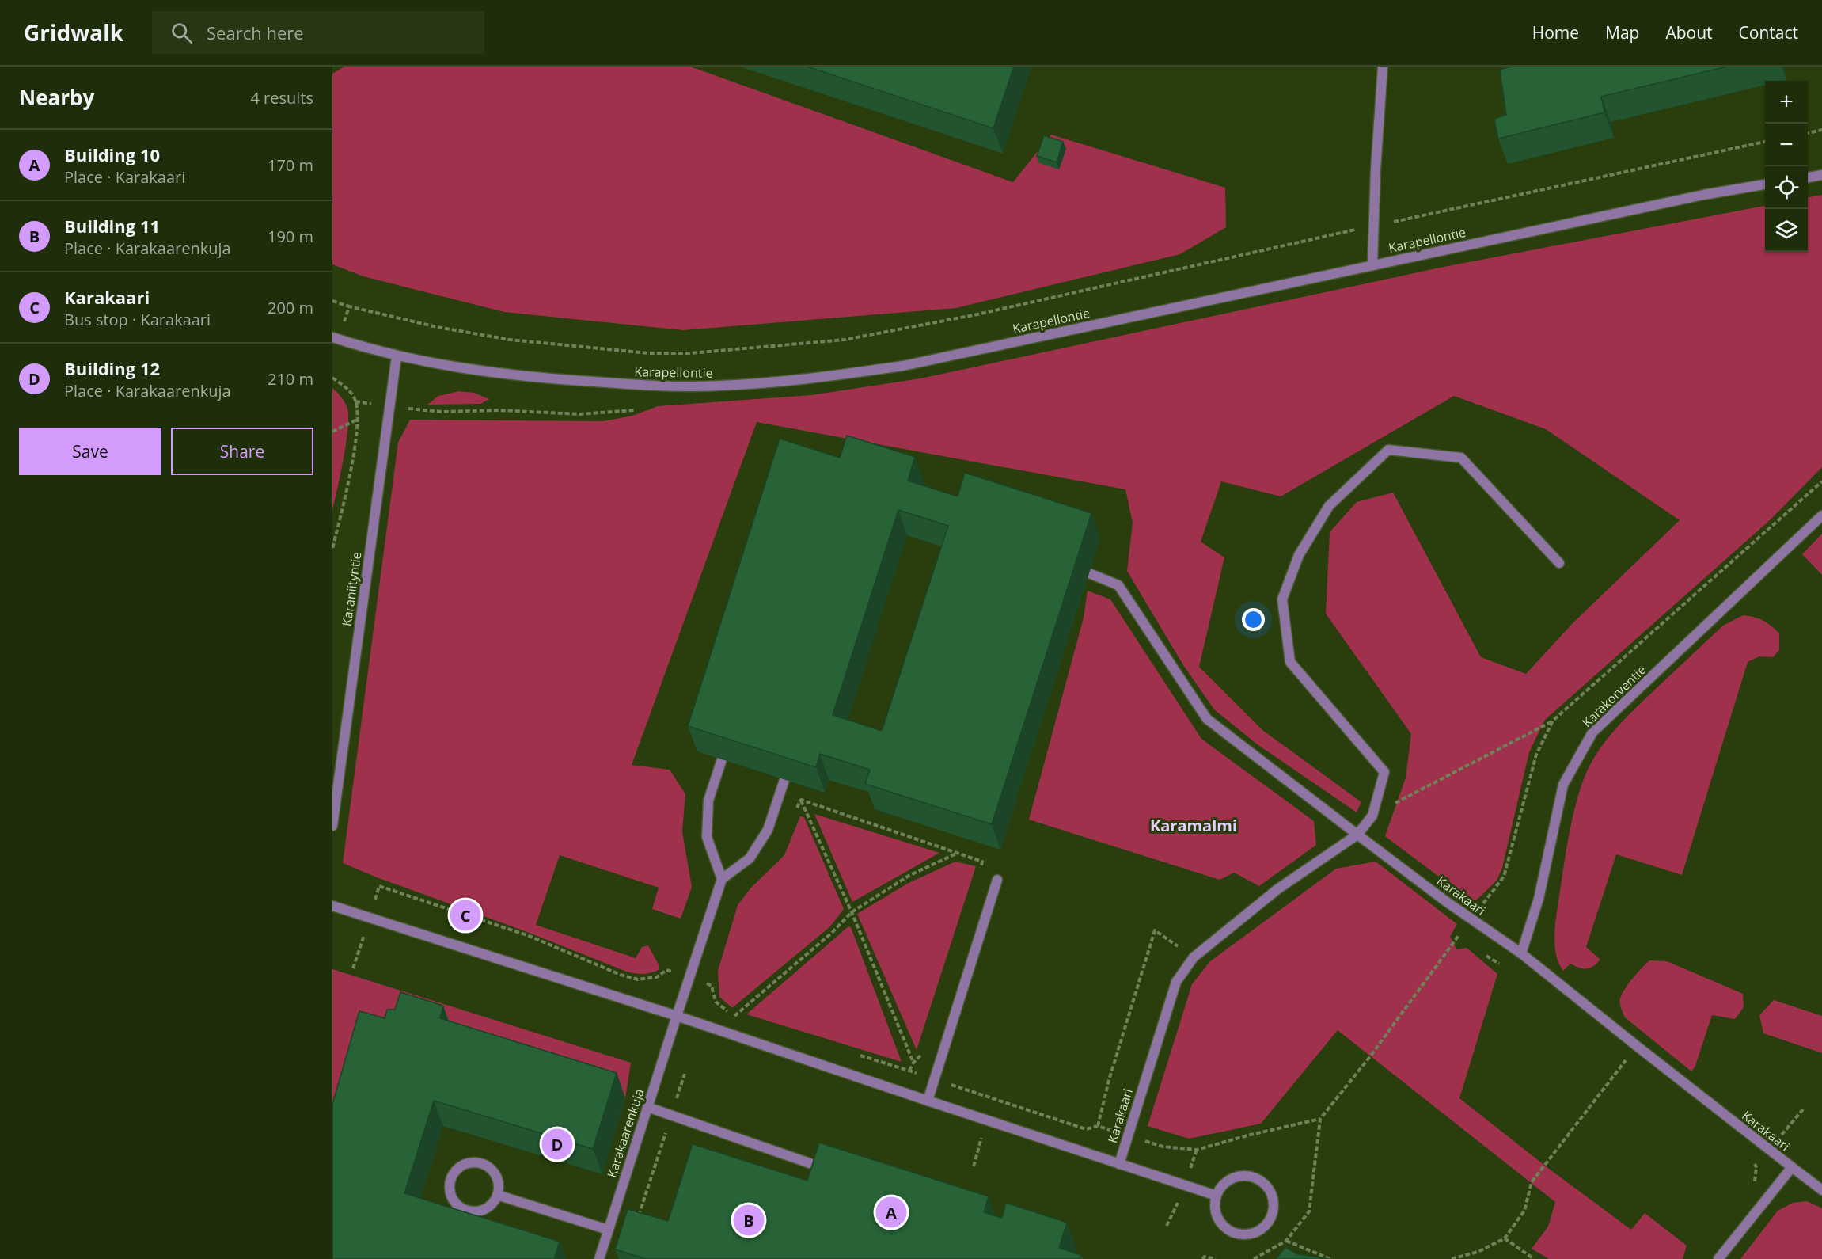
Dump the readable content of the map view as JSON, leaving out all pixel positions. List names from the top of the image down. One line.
{"streets":{"street":["Karapellontie","Karaniityntie","Karakorventie","Karakaari","Karakaarenkuja"]},"crossings":[["Karapellontie","Karaniityntie"],["Karakorventie","Karakaari"],["Karakaari","Karakaarenkuja"]],"districts":["Karamalmi"],"page":{"header":"Gridwalk","search":"Search here","nav":["Home","Map","About","Contact"],"heading":["Nearby","4 results"],"map_buttons":["+","−"],"list":[{"mark":"A","name":"Building 10","note":"Place · Karakaari","value":"170 m"},{"mark":"B","name":"Building 11","note":"Place · Karakaarenkuja","value":"190 m"},{"mark":"C","name":"Karakaari","note":"Bus stop · Karakaari","value":"200 m"},{"mark":"D","name":"Building 12","note":"Place · Karakaarenkuja","value":"210 m"}],"buttons":["Save","Share"],"pins":["C","D","A","B"]}}
